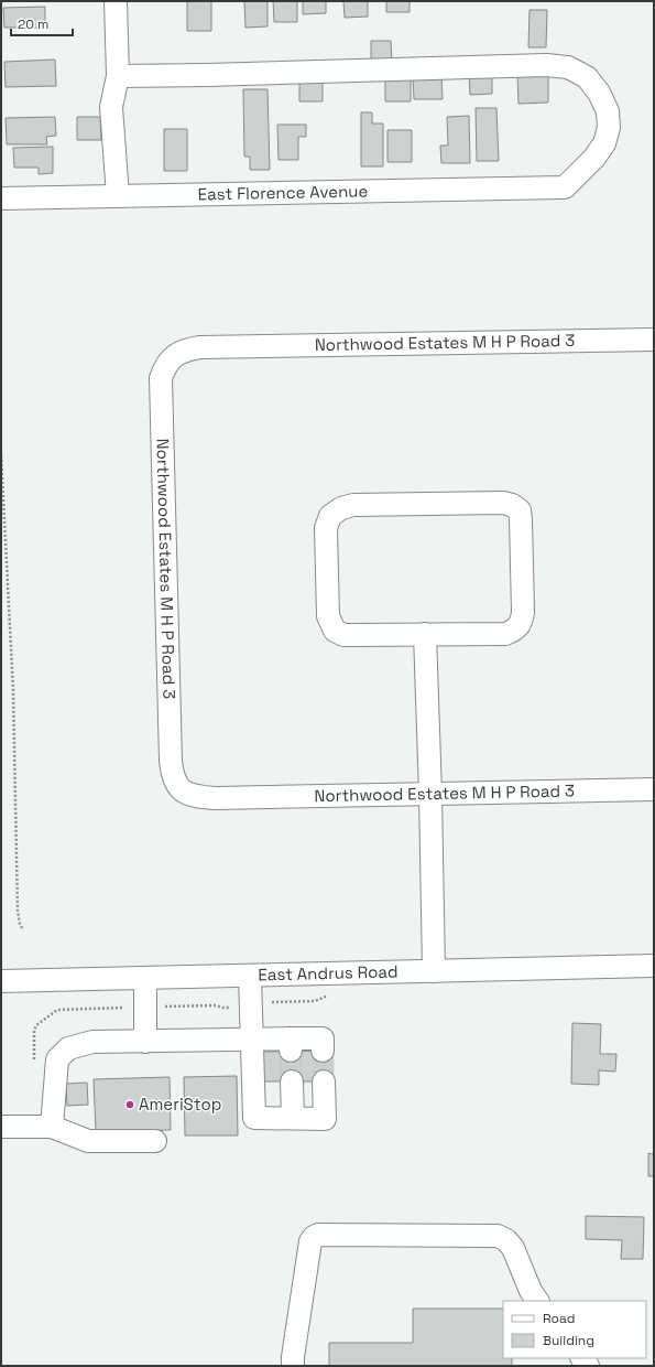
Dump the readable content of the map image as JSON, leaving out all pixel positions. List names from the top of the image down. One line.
{"streets":{"street":["East Florence Avenue","Northwood Estates M H P Road 3","East Andrus Road"]},"places":["AmeriStop"],"legend":["Road","Building"],"scale_bar":"20 m"}
